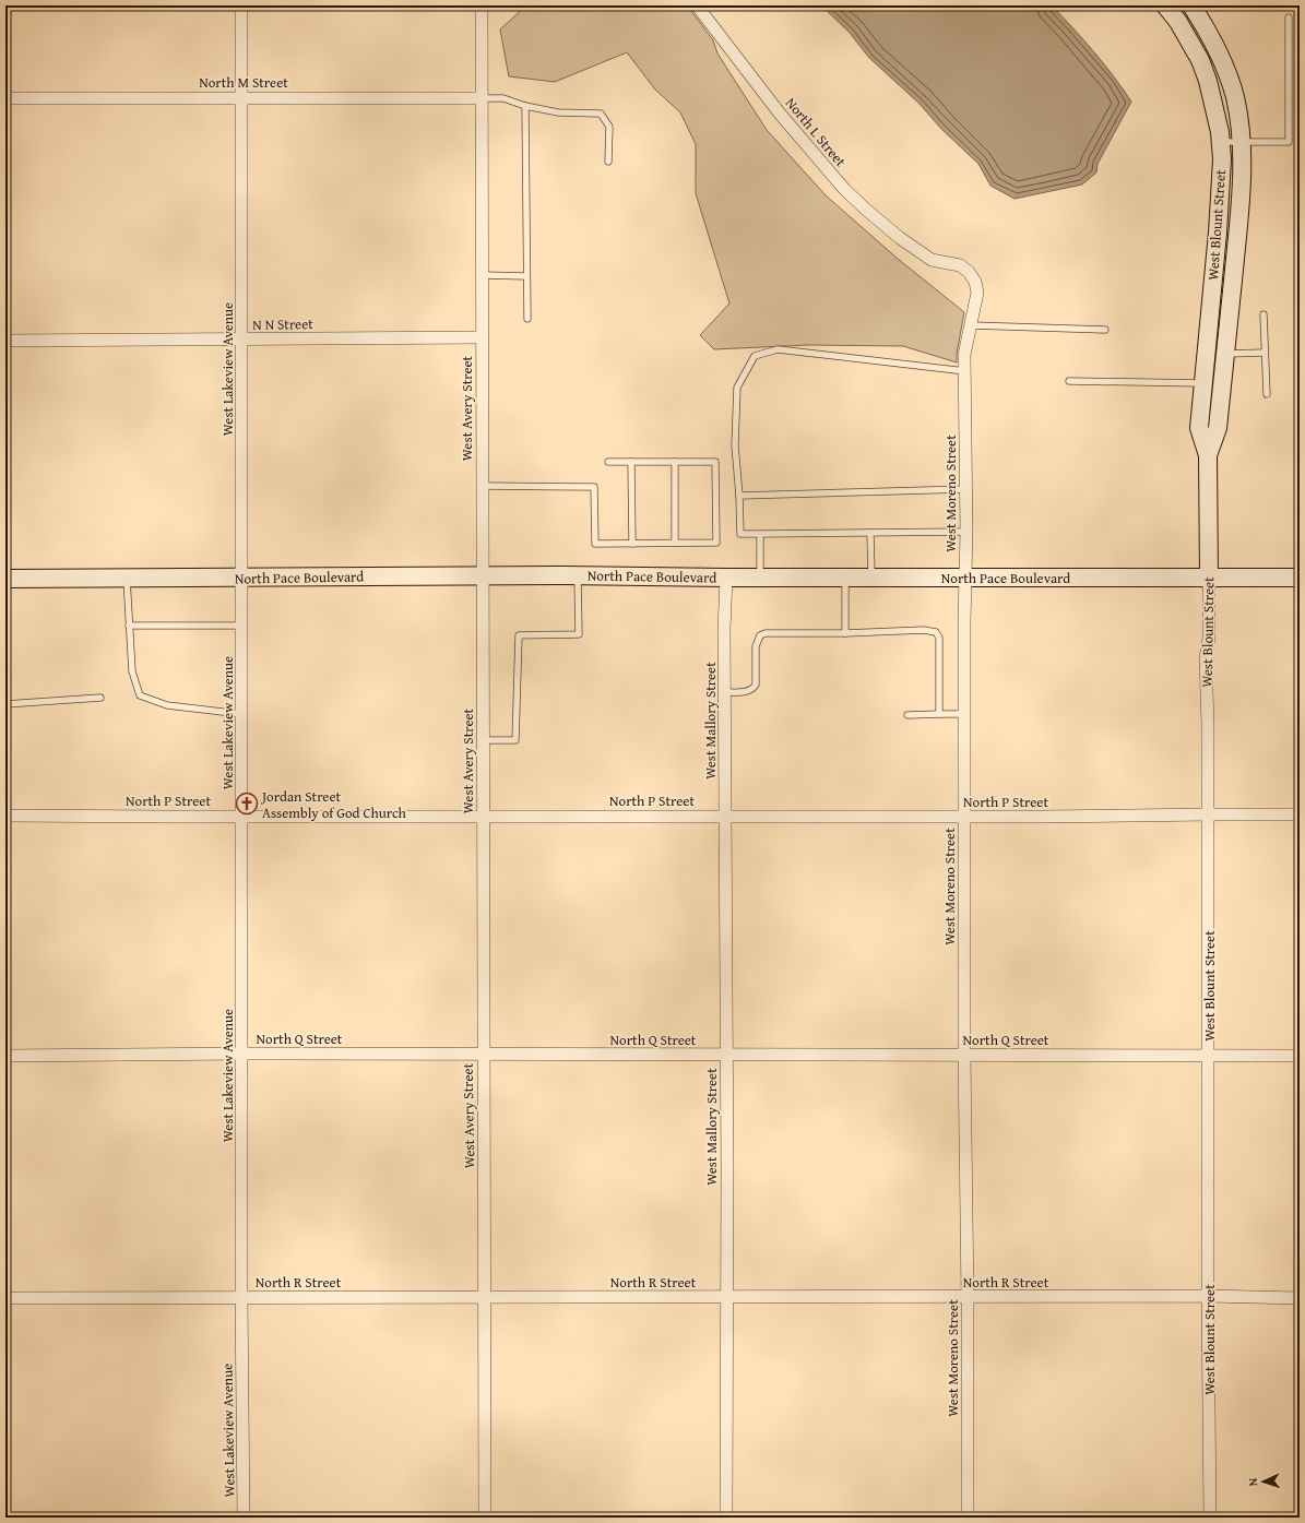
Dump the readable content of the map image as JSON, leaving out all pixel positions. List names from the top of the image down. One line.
{"streets":{"main road":["West Blount Street","North Pace Boulevard"],"street":["North M Street","North L Street","N N Street","West Lakeview Avenue","West Avery Street","West Moreno Street","West Mallory Street","North P Street","North Q Street","North R Street"]},"crossings":[["North M Street","West Lakeview Avenue"],["North M Street","West Avery Street"],["North L Street","West Moreno Street"],["West Blount Street","North Pace Boulevard"],["West Blount Street","North P Street"],["West Blount Street","North Q Street"],["West Blount Street","North R Street"],["N N Street","West Lakeview Avenue"],["N N Street","West Avery Street"],["West Lakeview Avenue","North Pace Boulevard"],["West Lakeview Avenue","North P Street"],["West Lakeview Avenue","North Q Street"],["West Lakeview Avenue","North R Street"],["West Avery Street","North Pace Boulevard"],["West Avery Street","North P Street"],["West Avery Street","North Q Street"],["West Avery Street","North R Street"],["West Moreno Street","North Pace Boulevard"],["West Moreno Street","North P Street"],["West Moreno Street","North Q Street"],["West Moreno Street","North R Street"],["North Pace Boulevard","West Mallory Street"],["West Mallory Street","North P Street"],["West Mallory Street","North Q Street"],["West Mallory Street","North R Street"]],"places":{"church":["Jordan Street Assembly of God Church"]},"north":"left"}
